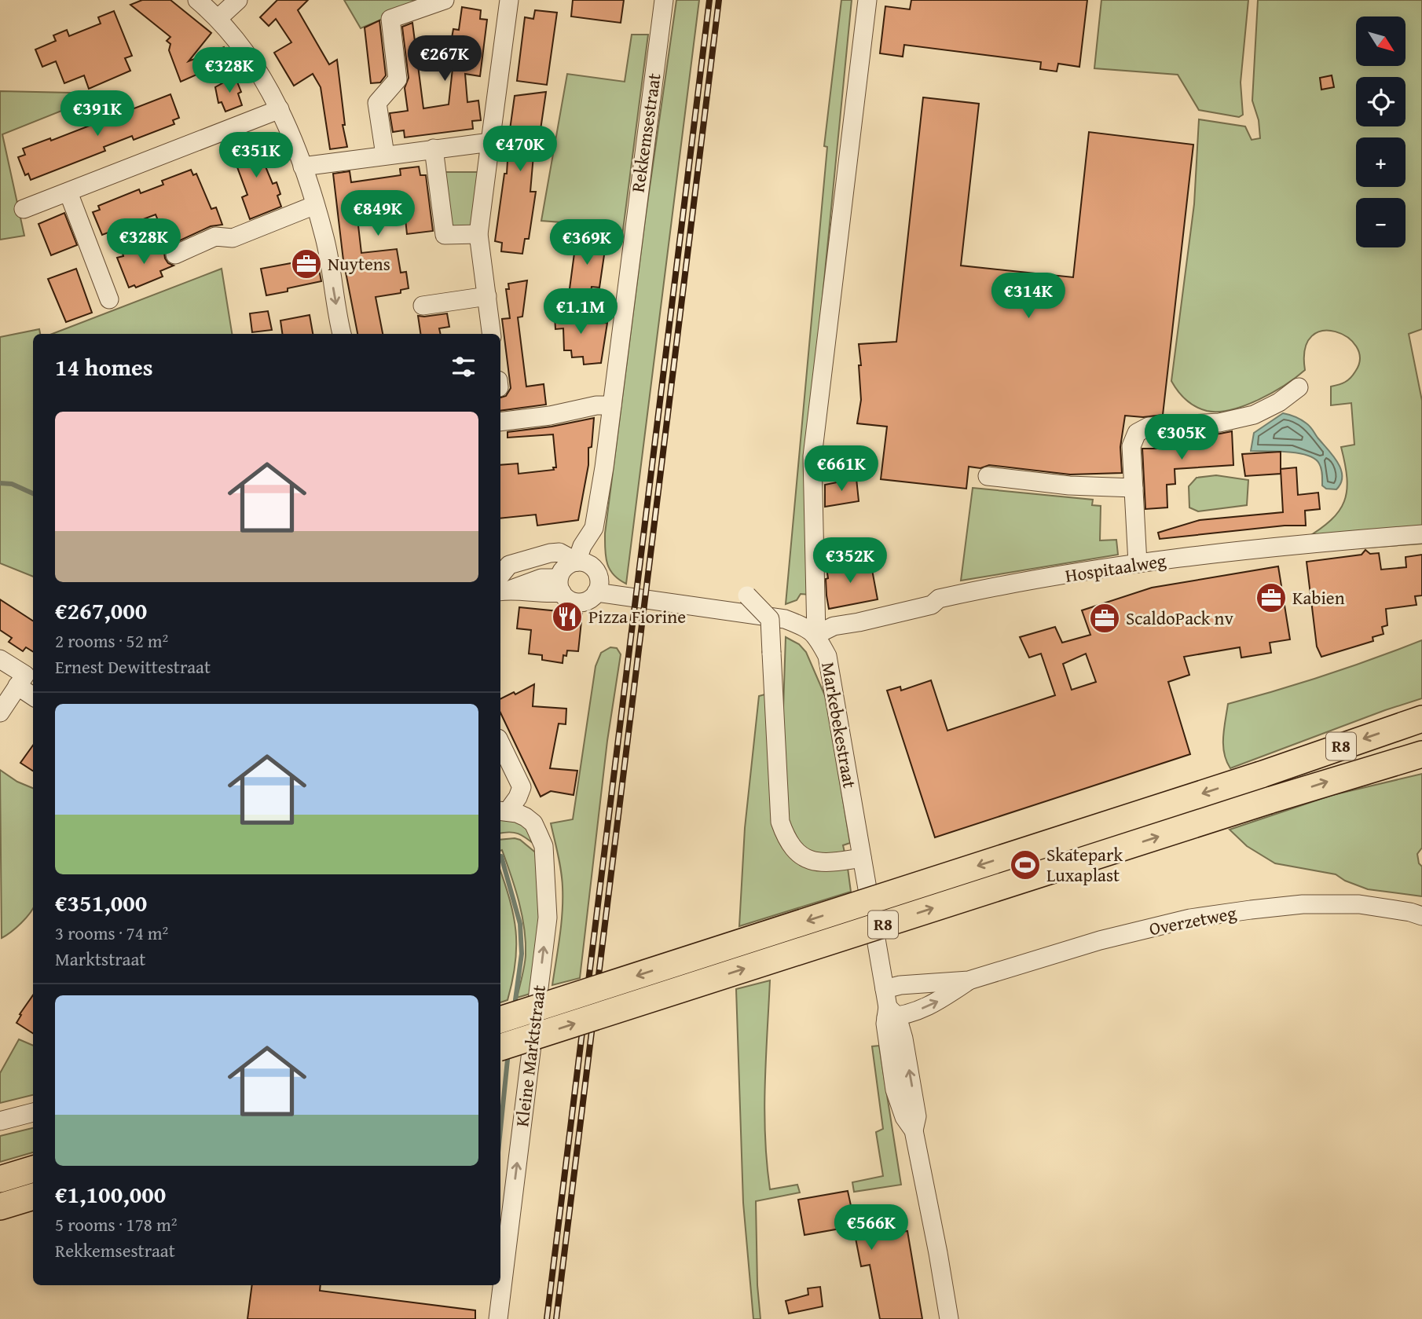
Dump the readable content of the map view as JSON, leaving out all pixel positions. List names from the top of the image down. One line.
{"streets":{"highway":["R8"],"street":["Rekkemsestraat","Hospitaalweg","Markebekestraat","Overzetweg","Kleine Marktstraat"]},"crossings":[["Hospitaalweg","Markebekestraat"],["Markebekestraat","Overzetweg"]],"one_way":["Kleine Marktstraat"],"places":{"office":["Nuytens","Kabien","ScaldoPack nv"],"restaurant":["Pizza Fiorine"],"sports":["Skatepark Luxaplast"]},"north":"bottom right","page":{"map_buttons":["+","−"],"price":["€267K","€328K","€391K","€470K","€351K","€849K","€328K","€369K","€314K","€1.1M","€305K","€661K","€352K","€566K"],"heading":"14 homes","list":[{"name":"€267,000","note":"2 rooms · 52 m² · Ernest Dewittestraat"},{"name":"€351,000","note":"3 rooms · 74 m² · Marktstraat"},{"name":"€1,100,000","note":"5 rooms · 178 m² · Rekkemsestraat"}]}}
